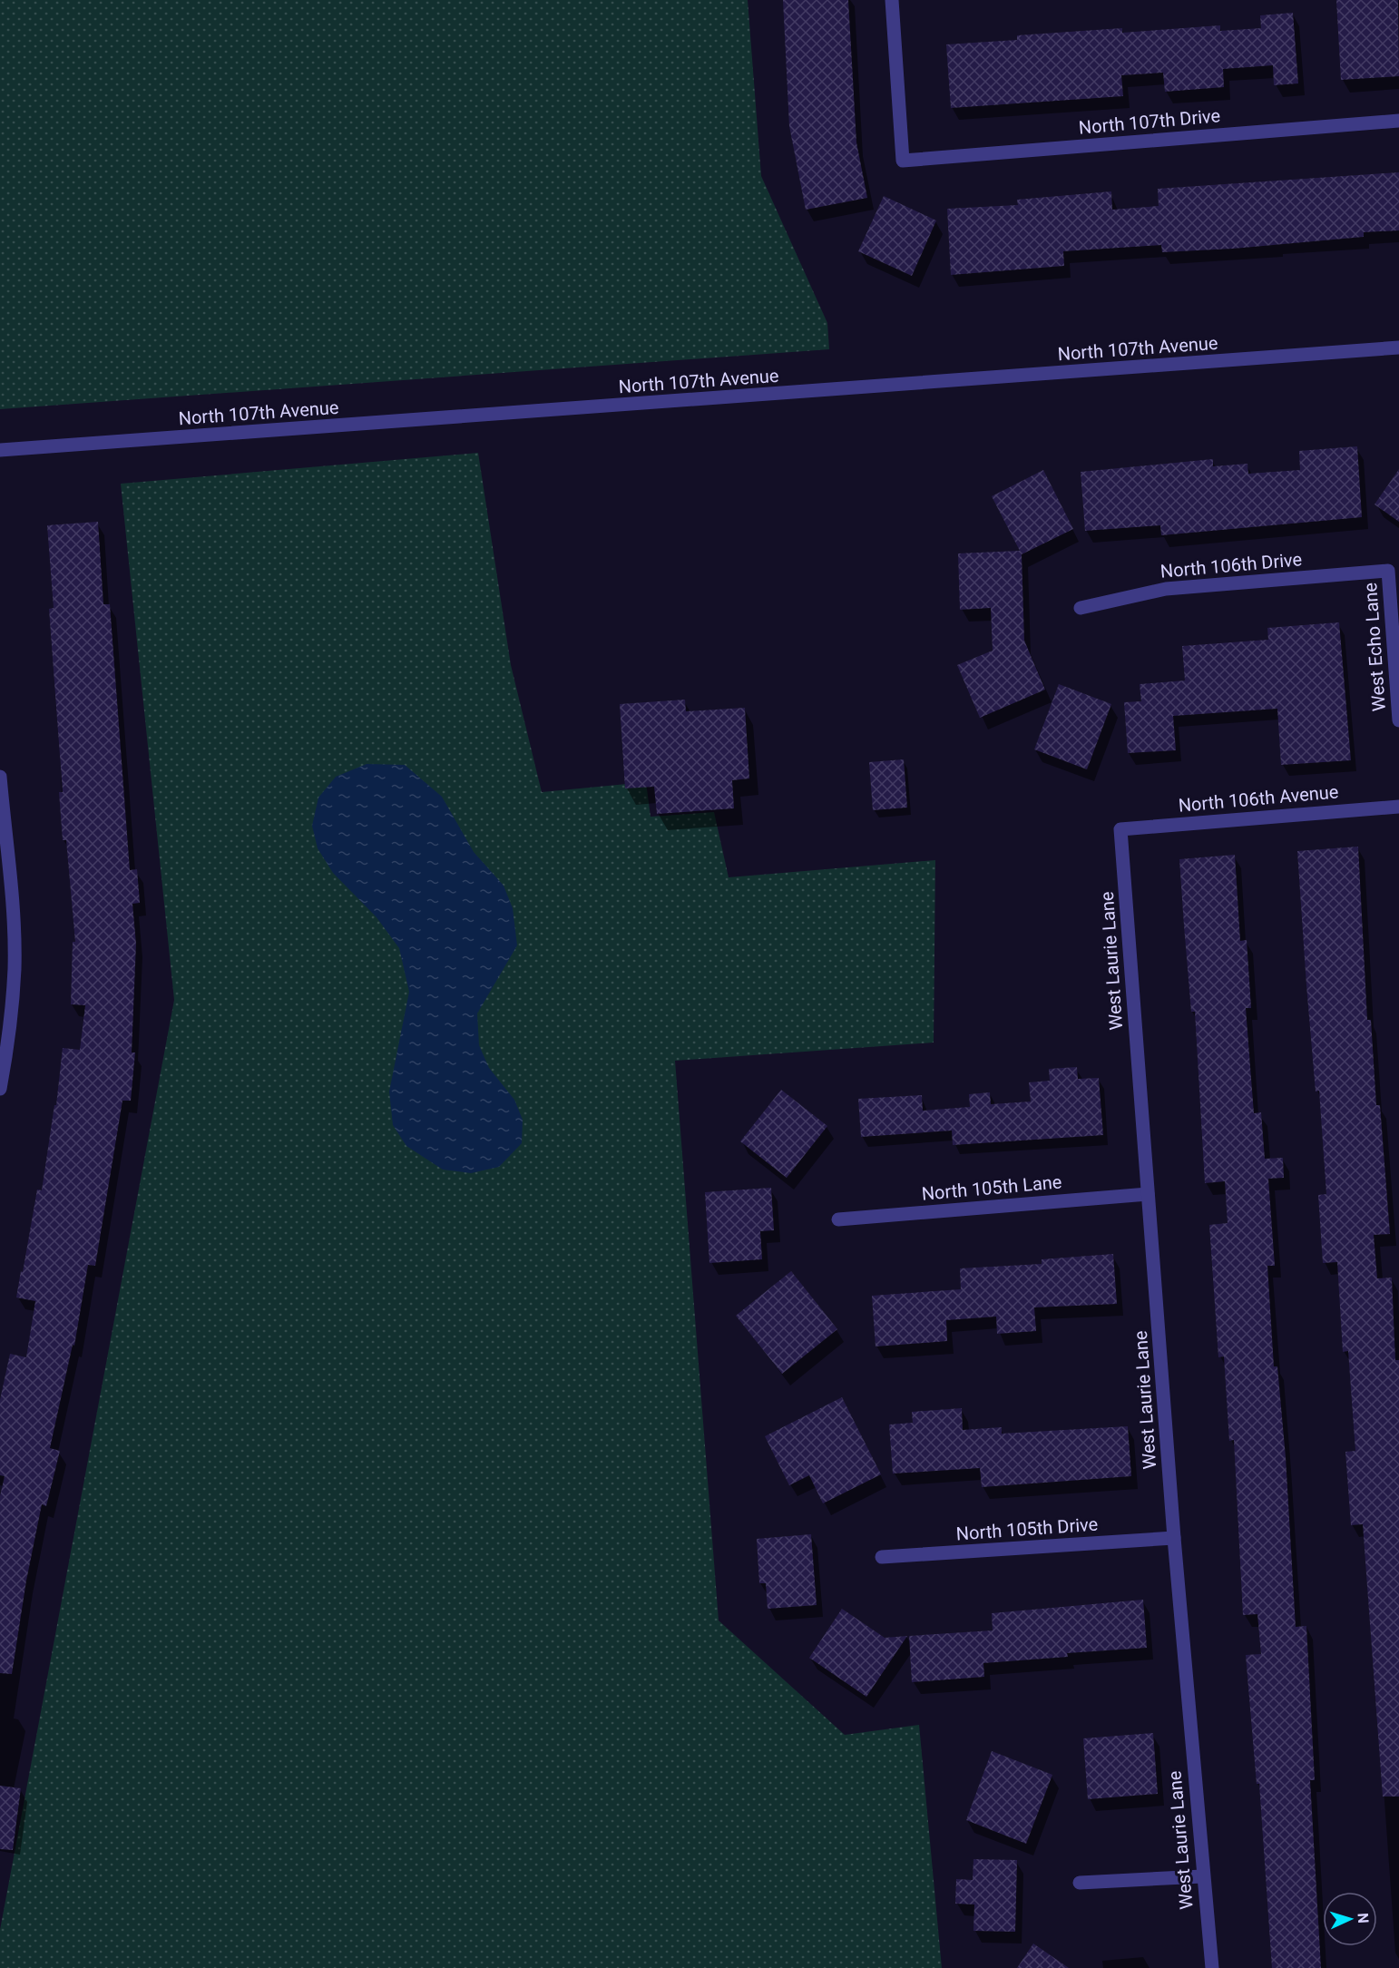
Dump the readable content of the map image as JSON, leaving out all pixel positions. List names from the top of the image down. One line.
{"streets":{"street":["North 107th Drive","North 107th Avenue","North 106th Drive","West Echo Lane","North 106th Avenue","West Laurie Lane","North 105th Lane","North 105th Drive"]},"crossings":[["North 106th Drive","West Echo Lane"],["North 106th Avenue","West Laurie Lane"],["West Laurie Lane","North 105th Lane"],["West Laurie Lane","North 105th Drive"]],"north":"right"}
